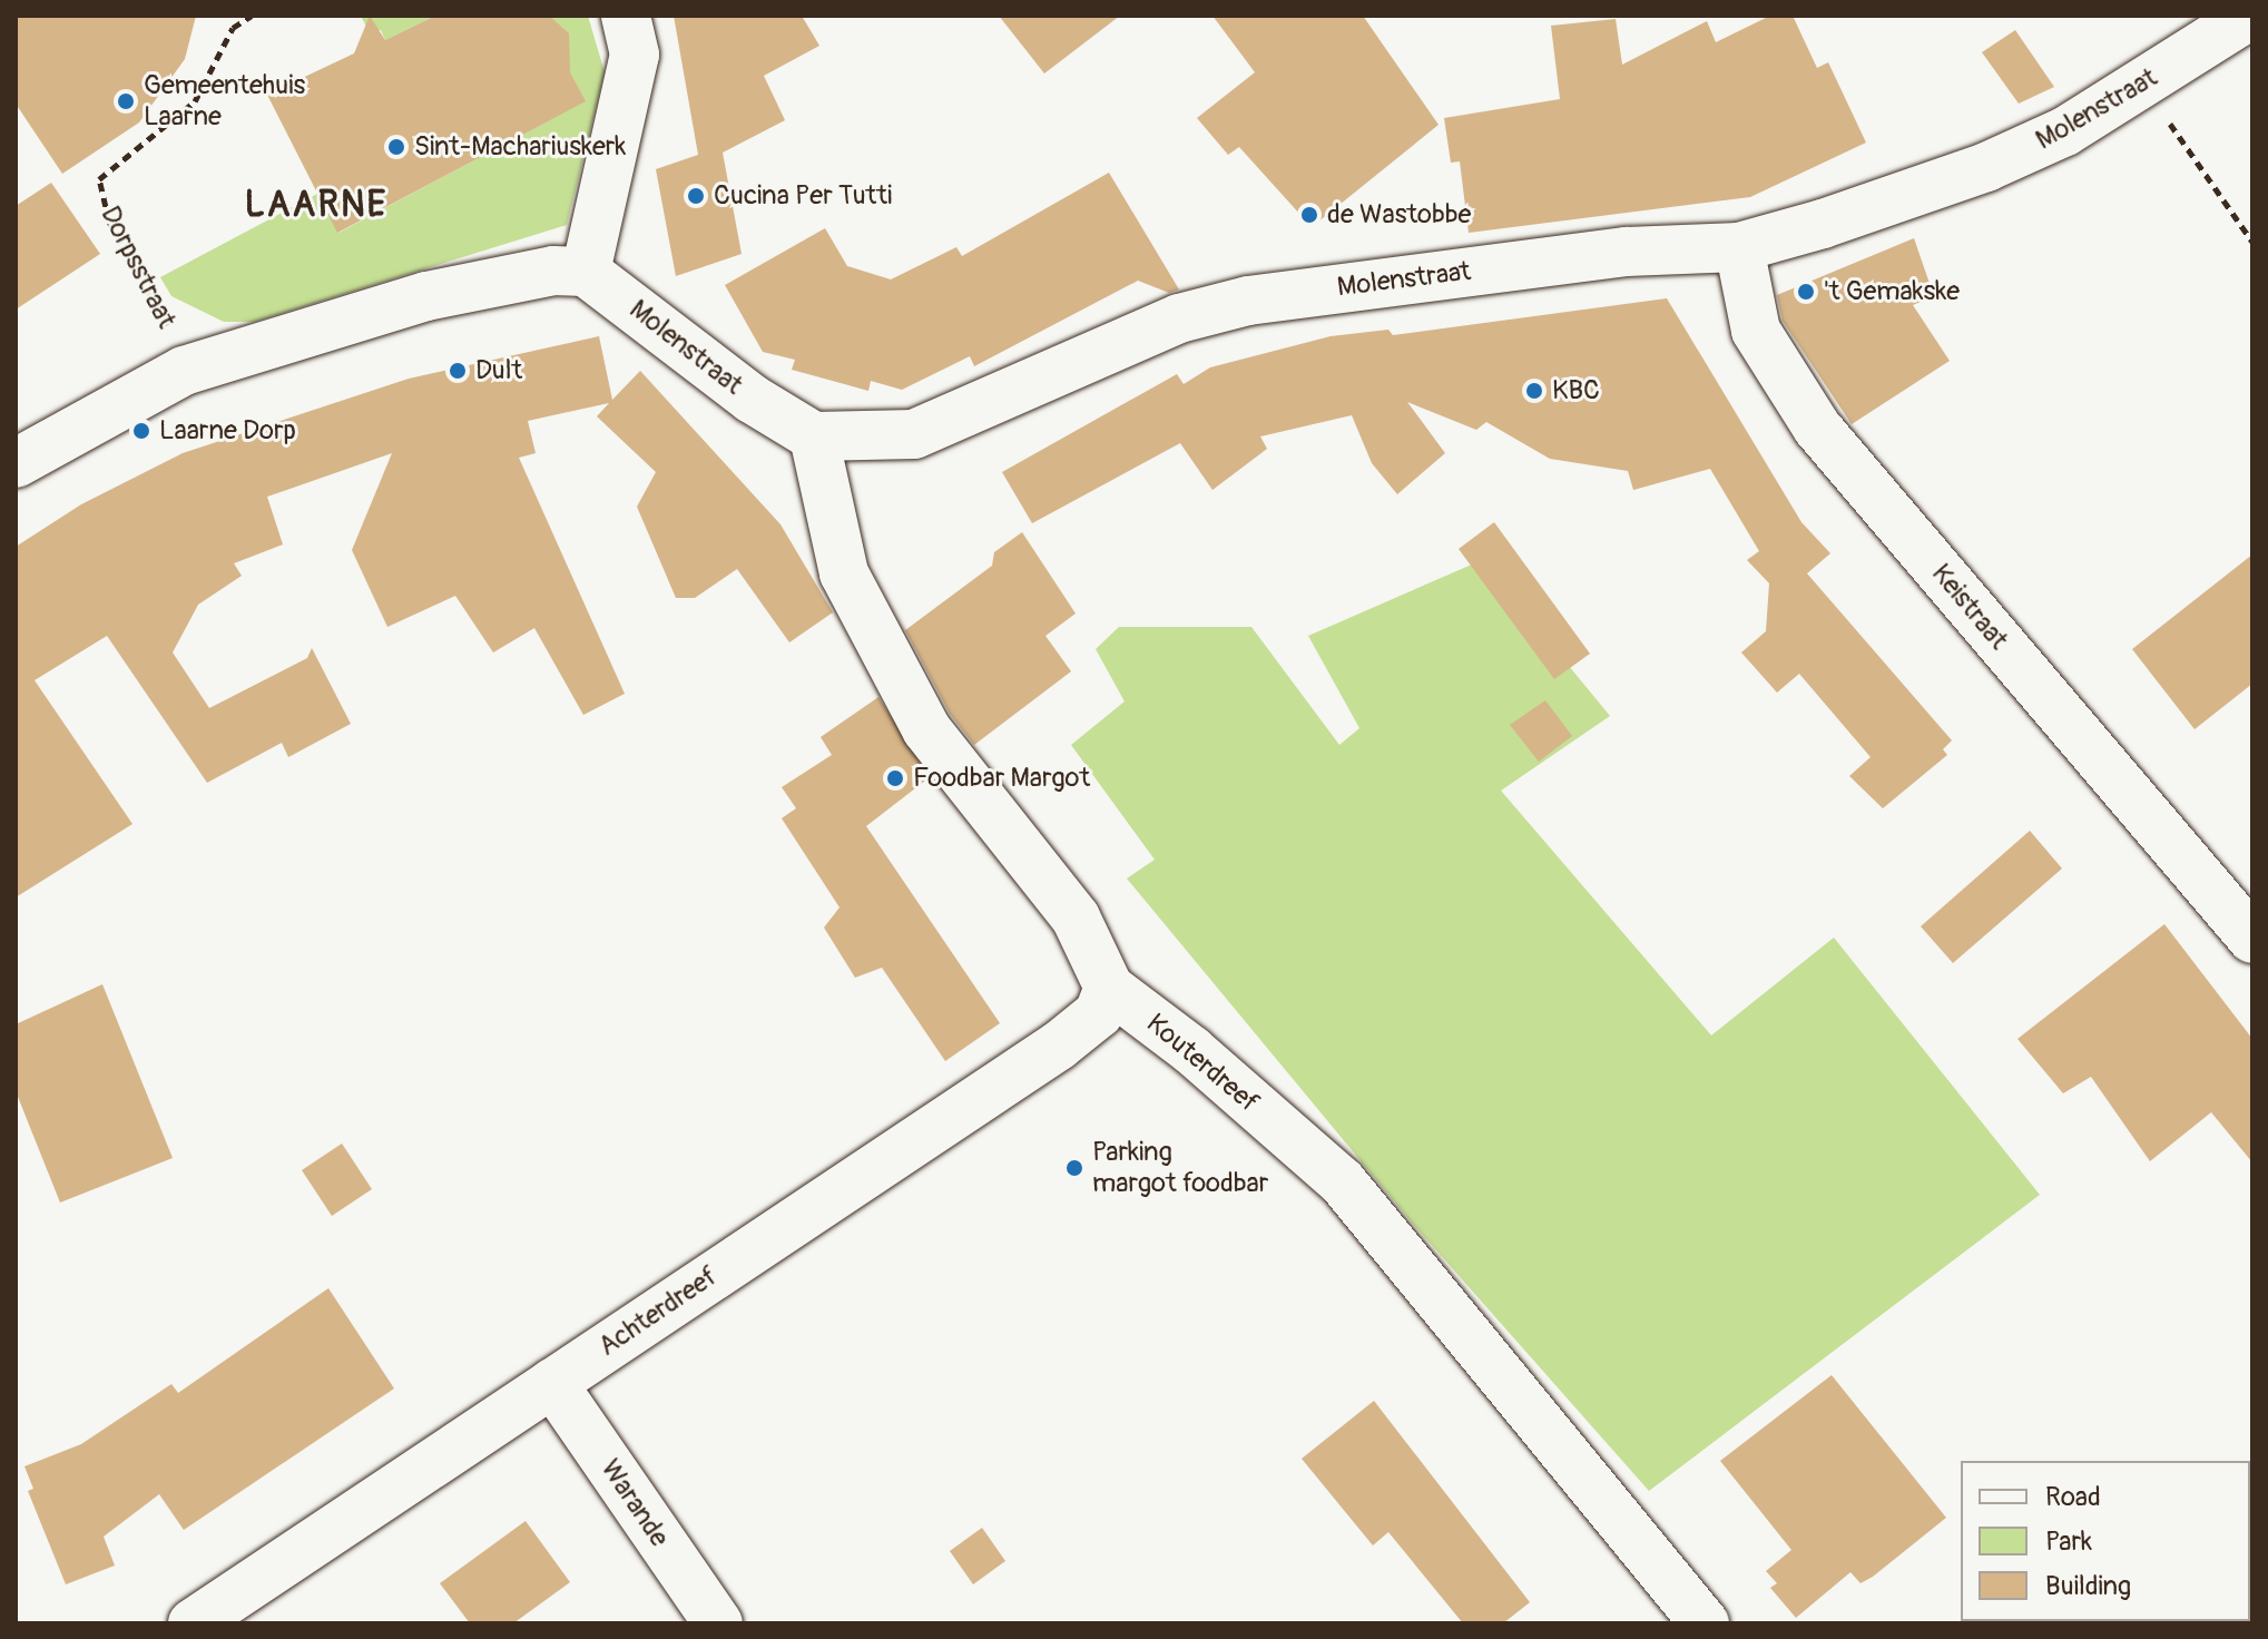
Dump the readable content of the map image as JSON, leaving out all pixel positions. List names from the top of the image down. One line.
{"streets":{"street":["Molenstraat","Keistraat","Kouterdreef","Achterdreef","Warande"],"path":["Dorpsstraat"]},"crossings":[["Molenstraat","Keistraat"],["Molenstraat","Kouterdreef"],["Kouterdreef","Achterdreef"],["Achterdreef","Warande"]],"districts":["LAARNE"],"places":["Gemeentehuis Laarne","Sint-Machariuskerk","Cucina Per Tutti","de Wastobbe","'t Gemakske","Dult","KBC","Laarne Dorp","Foodbar Margot","Parking margot foodbar"],"legend":["Road","Park","Building"]}
